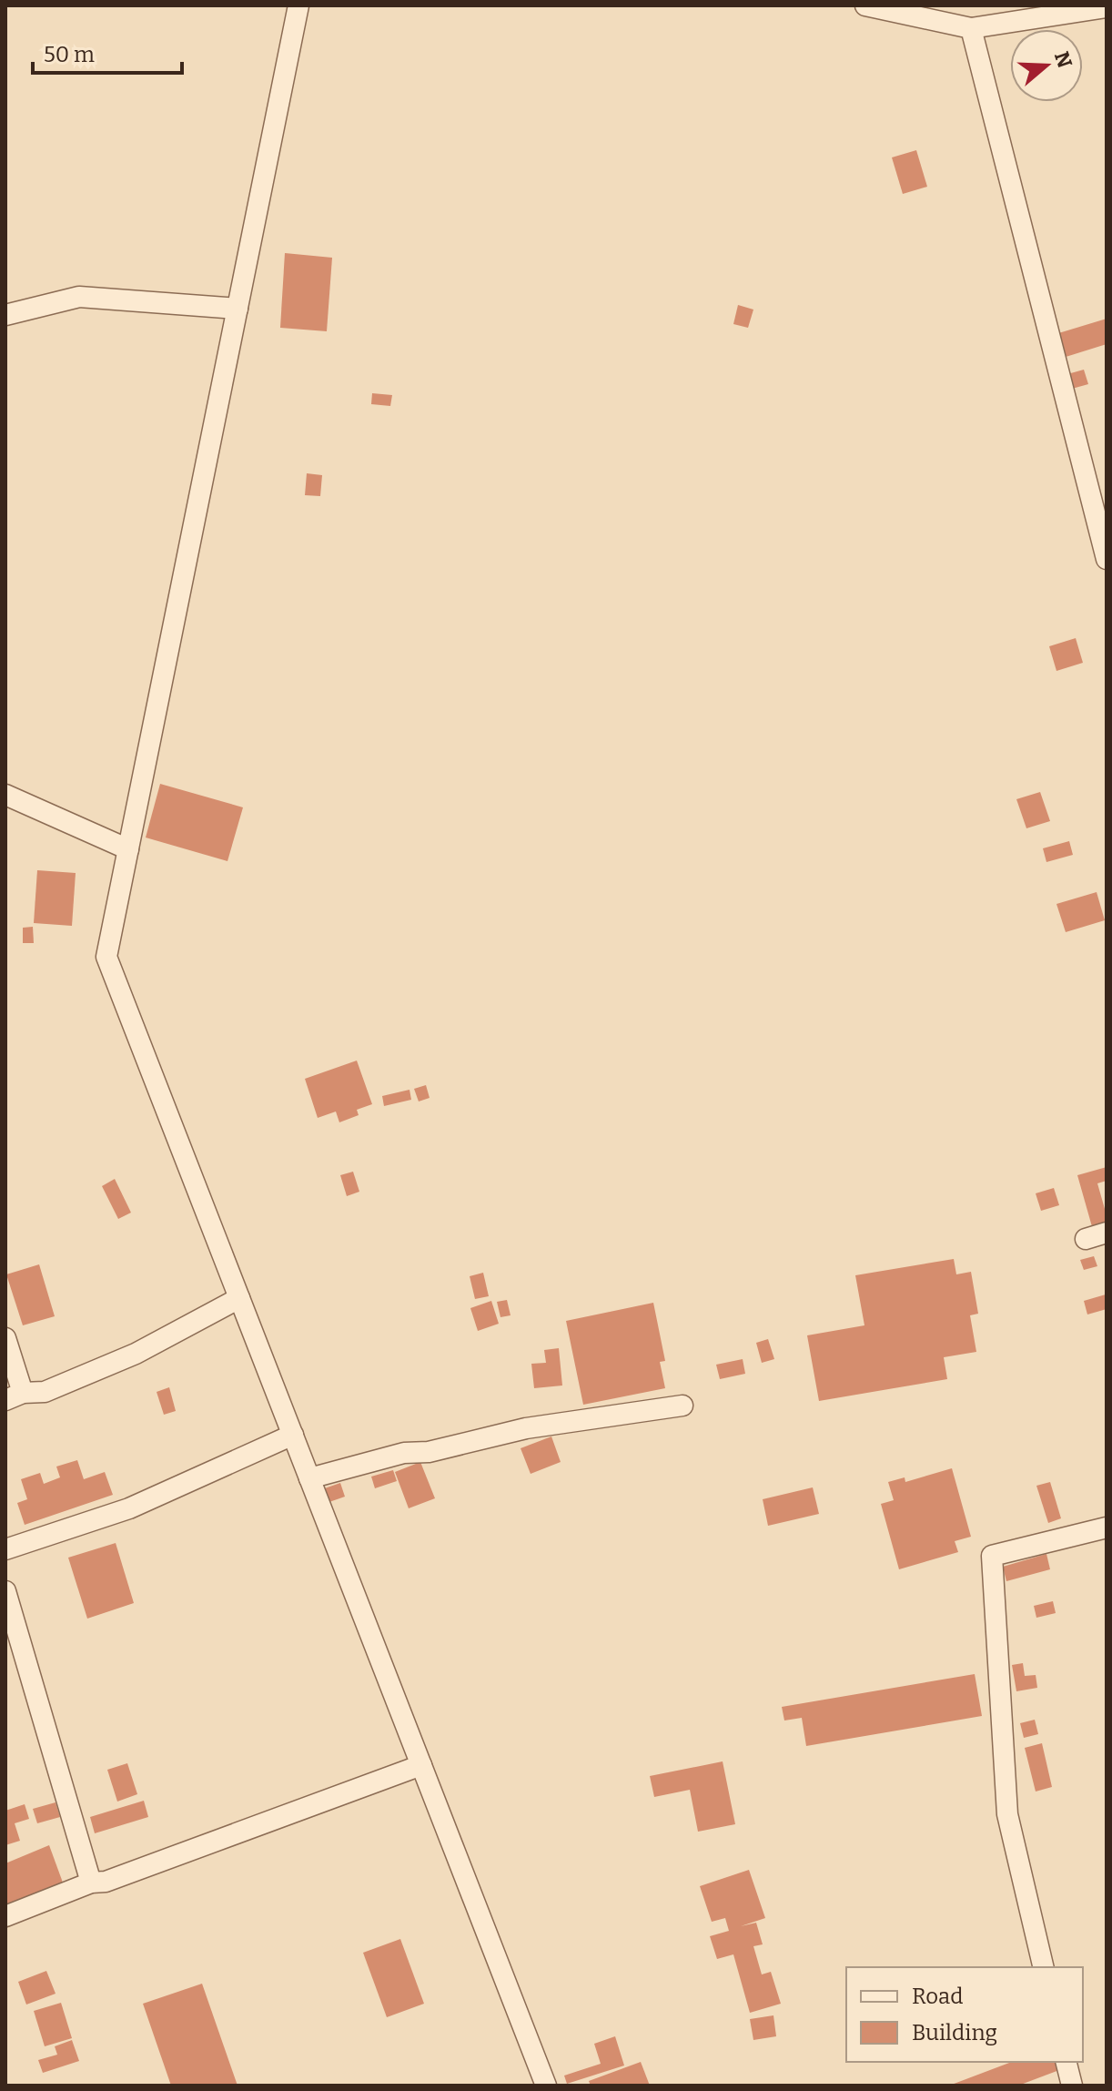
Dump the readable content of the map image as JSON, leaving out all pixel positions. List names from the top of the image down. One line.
{"legend":["Road","Building"],"scale_bar":"50 m","north":"right"}
